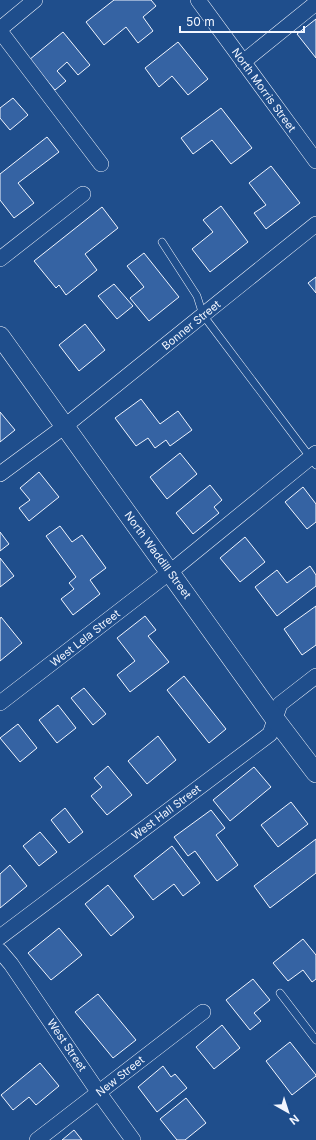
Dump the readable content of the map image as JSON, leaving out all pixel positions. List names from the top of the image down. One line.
{"streets":{"street":["North Morris Street","Bonner Street","North Waddill Street","West Lela Street","West Hall Street","West Street","New Street"]},"crossings":[["Bonner Street","North Waddill Street"],["North Waddill Street","West Lela Street"],["North Waddill Street","West Hall Street"],["West Street","New Street"]],"scale_bar":"50 m","north":"bottom right"}
